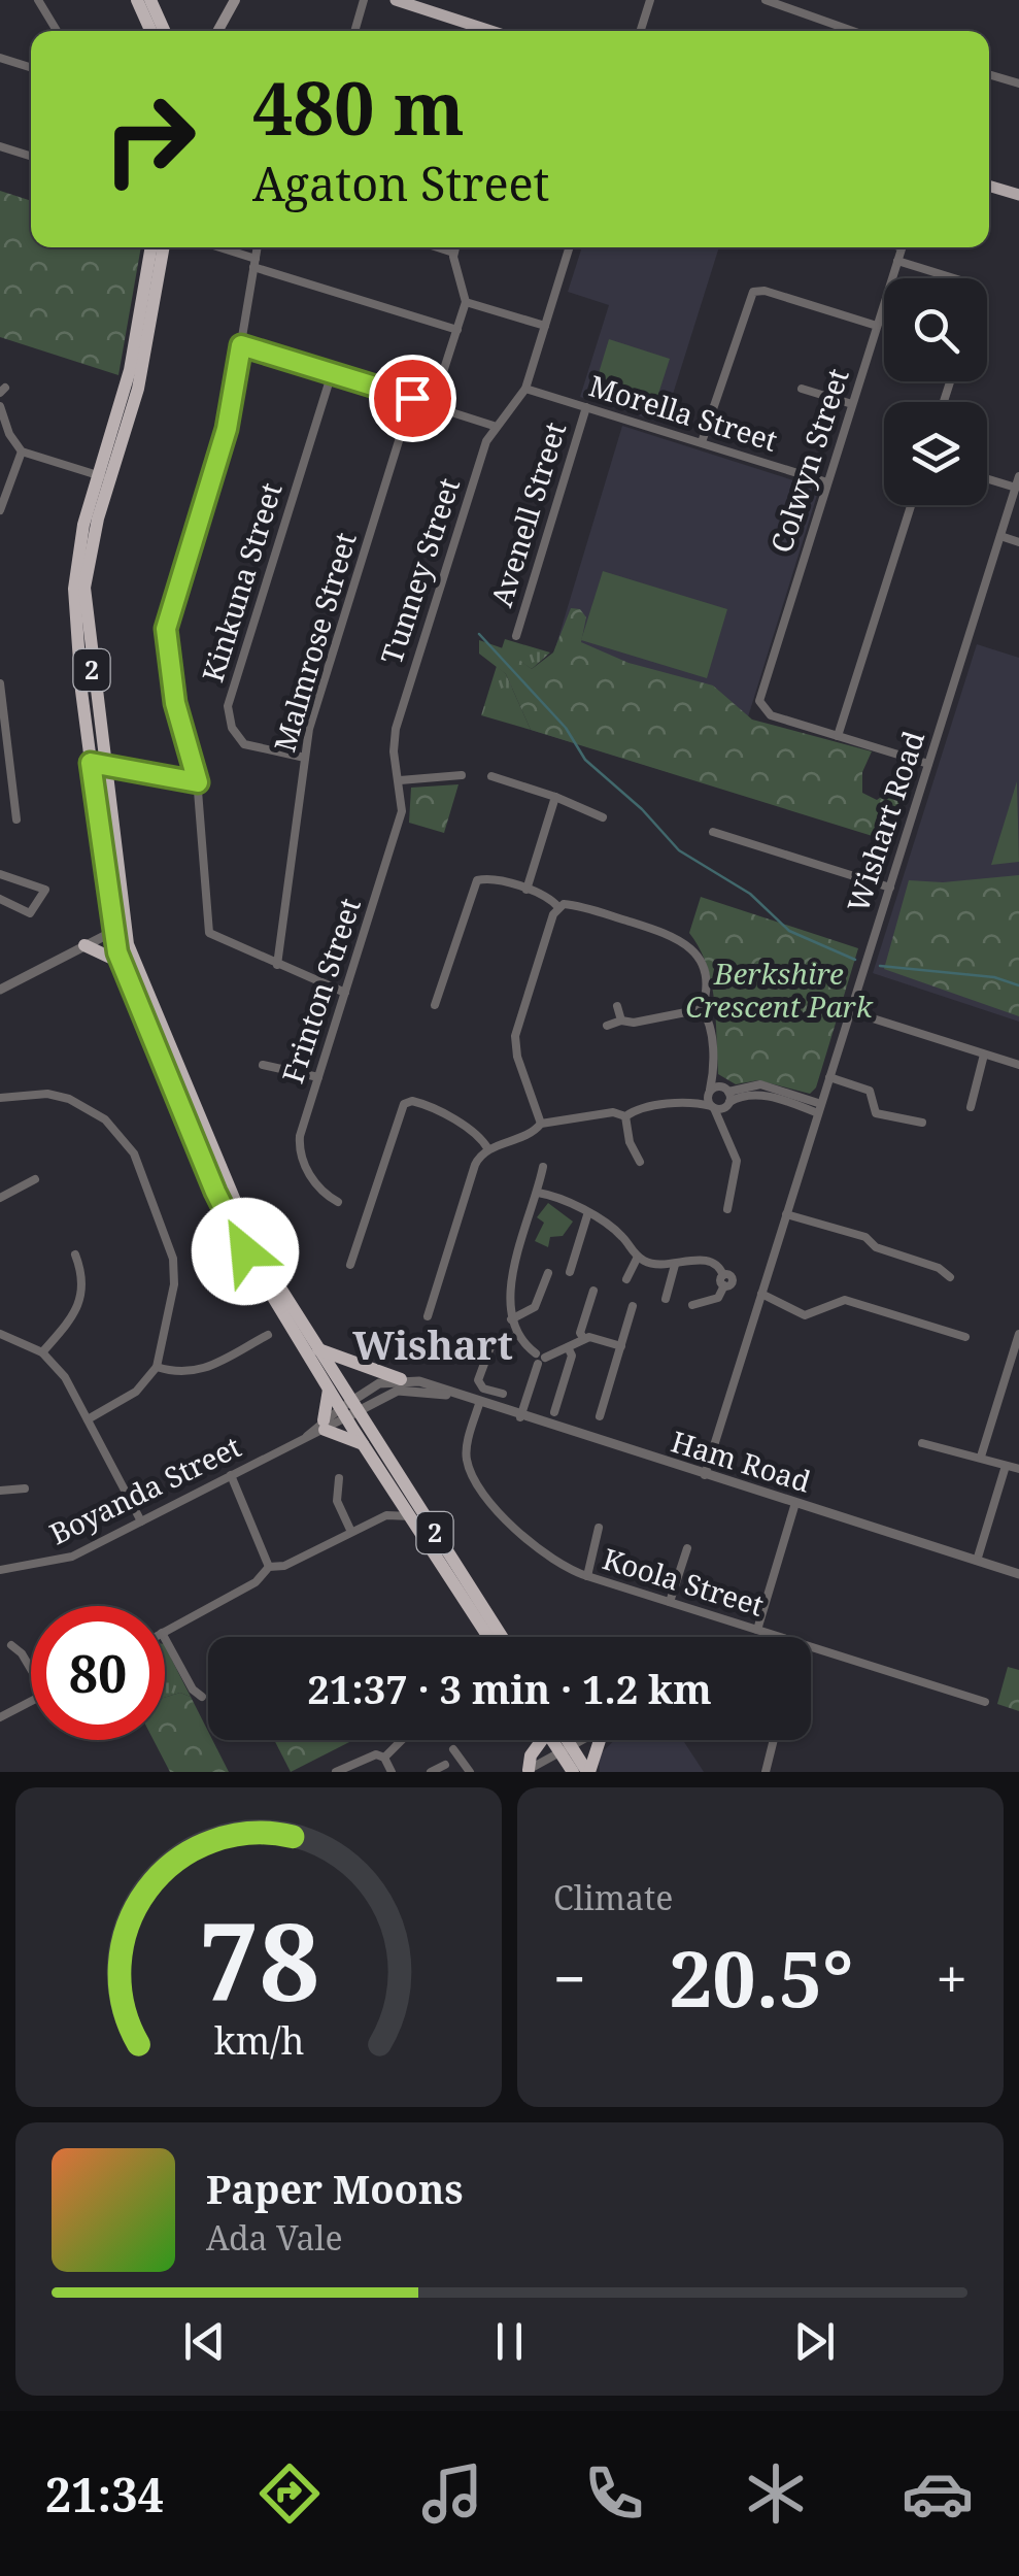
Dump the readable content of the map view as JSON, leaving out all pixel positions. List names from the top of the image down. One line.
{"streets":{"highway":["2"],"street":["Morella Street","Colwyn Street","Avenell Street","Tunney Street","Kinkuna Street","Malmrose Street","Wishart Road","Frinton Street","Ham Road","Boyanda Street","Koola Street"]},"crossings":[["Morella Street","Colwyn Street"],["Morella Street","Avenell Street"],["Morella Street","Tunney Street"],["Tunney Street","Frinton Street"],["Kinkuna Street","Malmrose Street"],["2","Ham Road"],["2","Boyanda Street"],["Wishart Road","Ham Road"],["Ham Road","Boyanda Street"],["Ham Road","Koola Street"]],"districts":["Wishart"],"parks":["Berkshire Crescent Park"],"page":{"turn":["480 m","Agaton Street"],"limit":"80","trip":"21:37 · 3 min · 1.2 km","tile":"Climate","heat":["−","20.5°","+"],"song":["Paper Moons","Ada Vale"],"tabs":"21:34","gauge":["78","km/h"]}}
